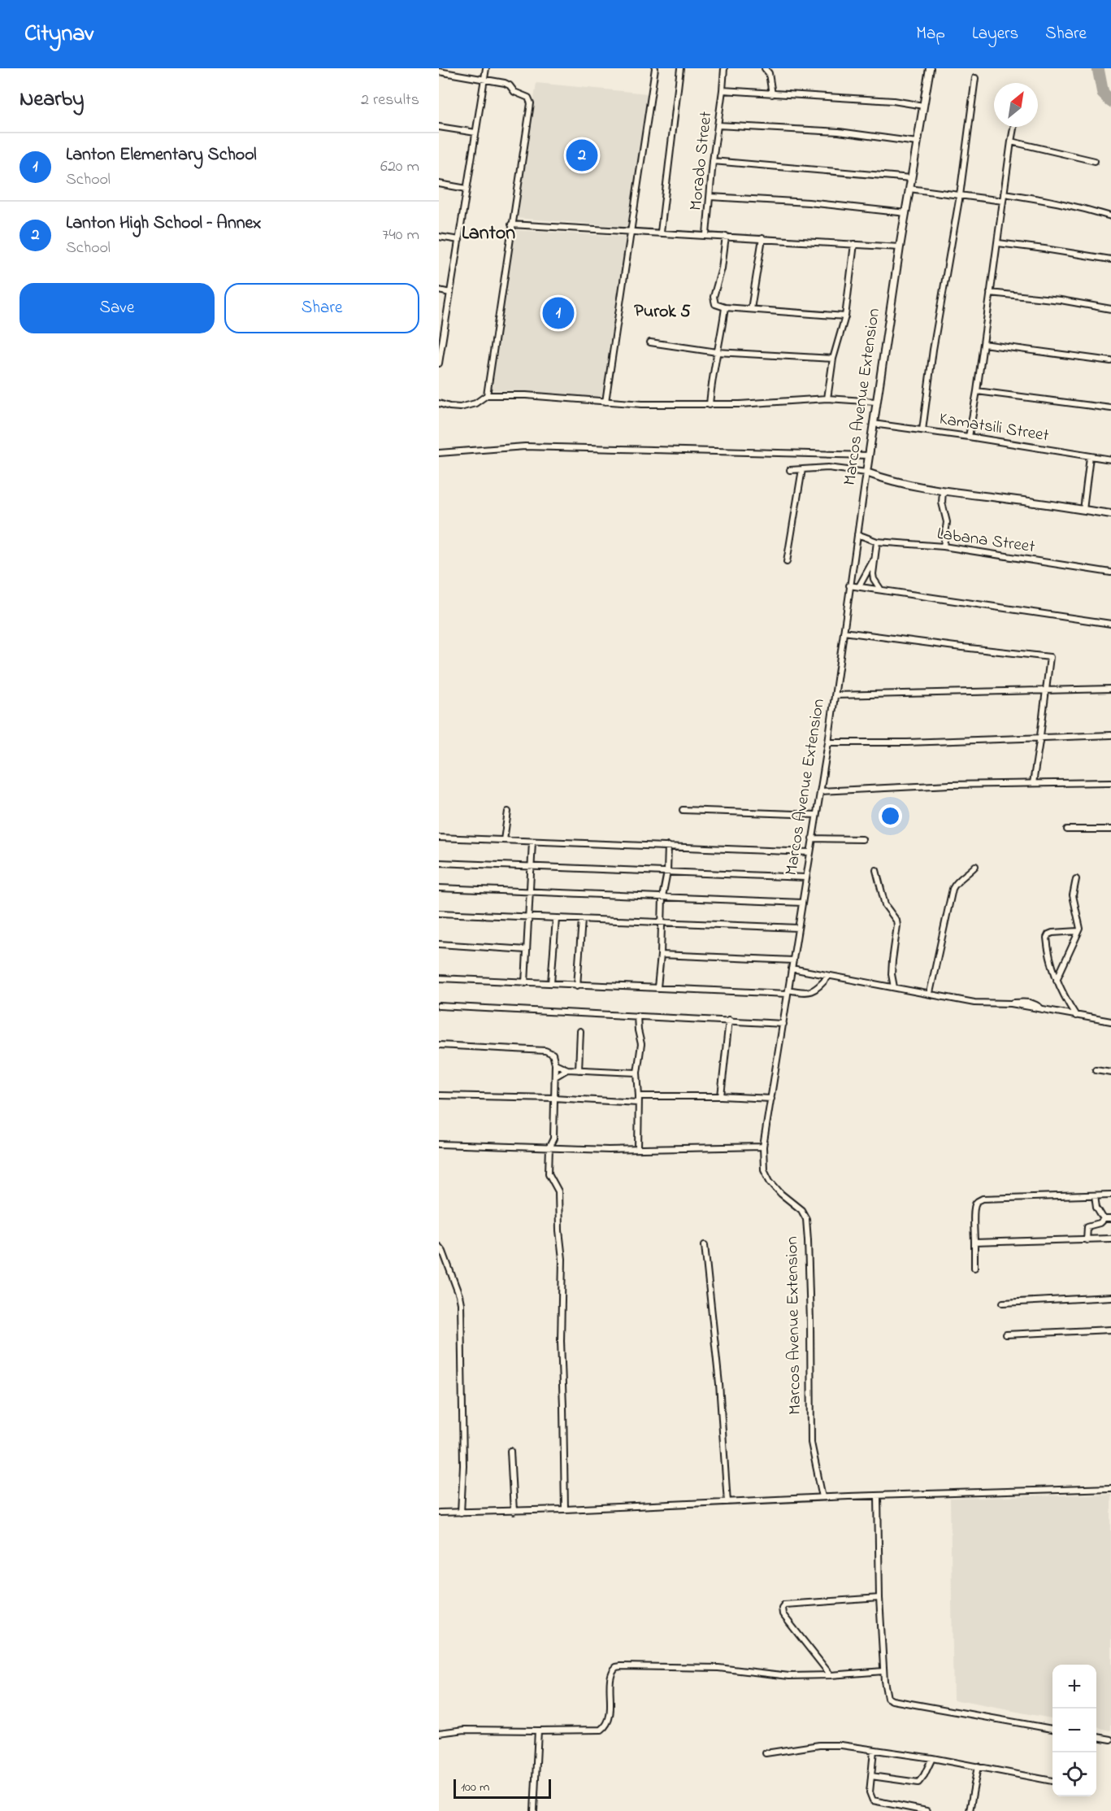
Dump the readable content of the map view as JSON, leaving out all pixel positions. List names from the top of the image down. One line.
{"streets":{"street":["Morado Street","Marcos Avenue Extension","Kamatsili Street","Labana Street"]},"crossings":[["Morado Street","Marcos Avenue Extension"],["Marcos Avenue Extension","Kamatsili Street"],["Marcos Avenue Extension","Labana Street"]],"districts":["Lanton","Purok 5"],"scale_bar":"100 m","north":"top right","page":{"header":"Citynav","nav":["Map","Layers","Share"],"heading":["Nearby","2 results"],"list":[{"mark":"1","name":"Lanton Elementary School","note":"School","value":"620 m"},{"mark":"2","name":"Lanton High School – Annex","note":"School","value":"740 m"}],"pins":["2","1"],"buttons":["Save","Share"],"map_buttons":["+","−"],"scale":"100 m"}}
